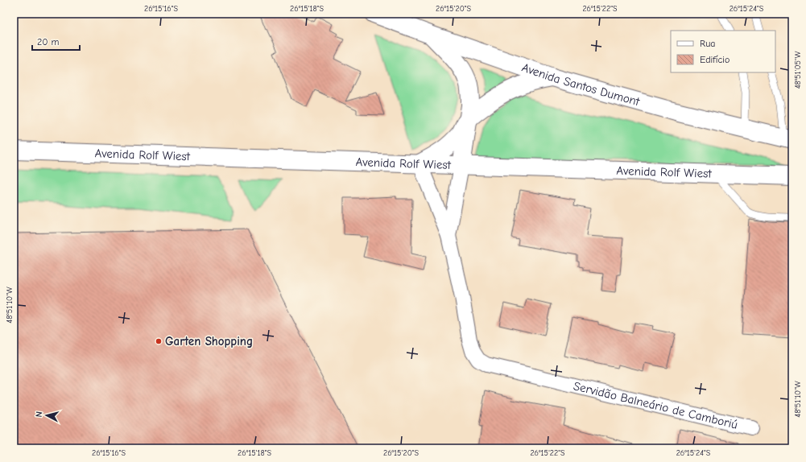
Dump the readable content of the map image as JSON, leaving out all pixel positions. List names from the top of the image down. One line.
{"streets":{"main road":["Avenida Santos Dumont","Avenida Rolf Wiest"],"street":["Servidão Balneário de Camboriú"]},"crossings":[["Avenida Rolf Wiest","Servidão Balneário de Camboriú"]],"places":["Garten Shopping"],"legend":["Rua","Edifício"],"scale_bar":"20 m","north":"left","coordinates":["26°15'16\"S","26°15'18\"S","26°15'20\"S","26°15'22\"S","26°15'24\"S","48°51'05\"W","48°51'10\"W"]}
